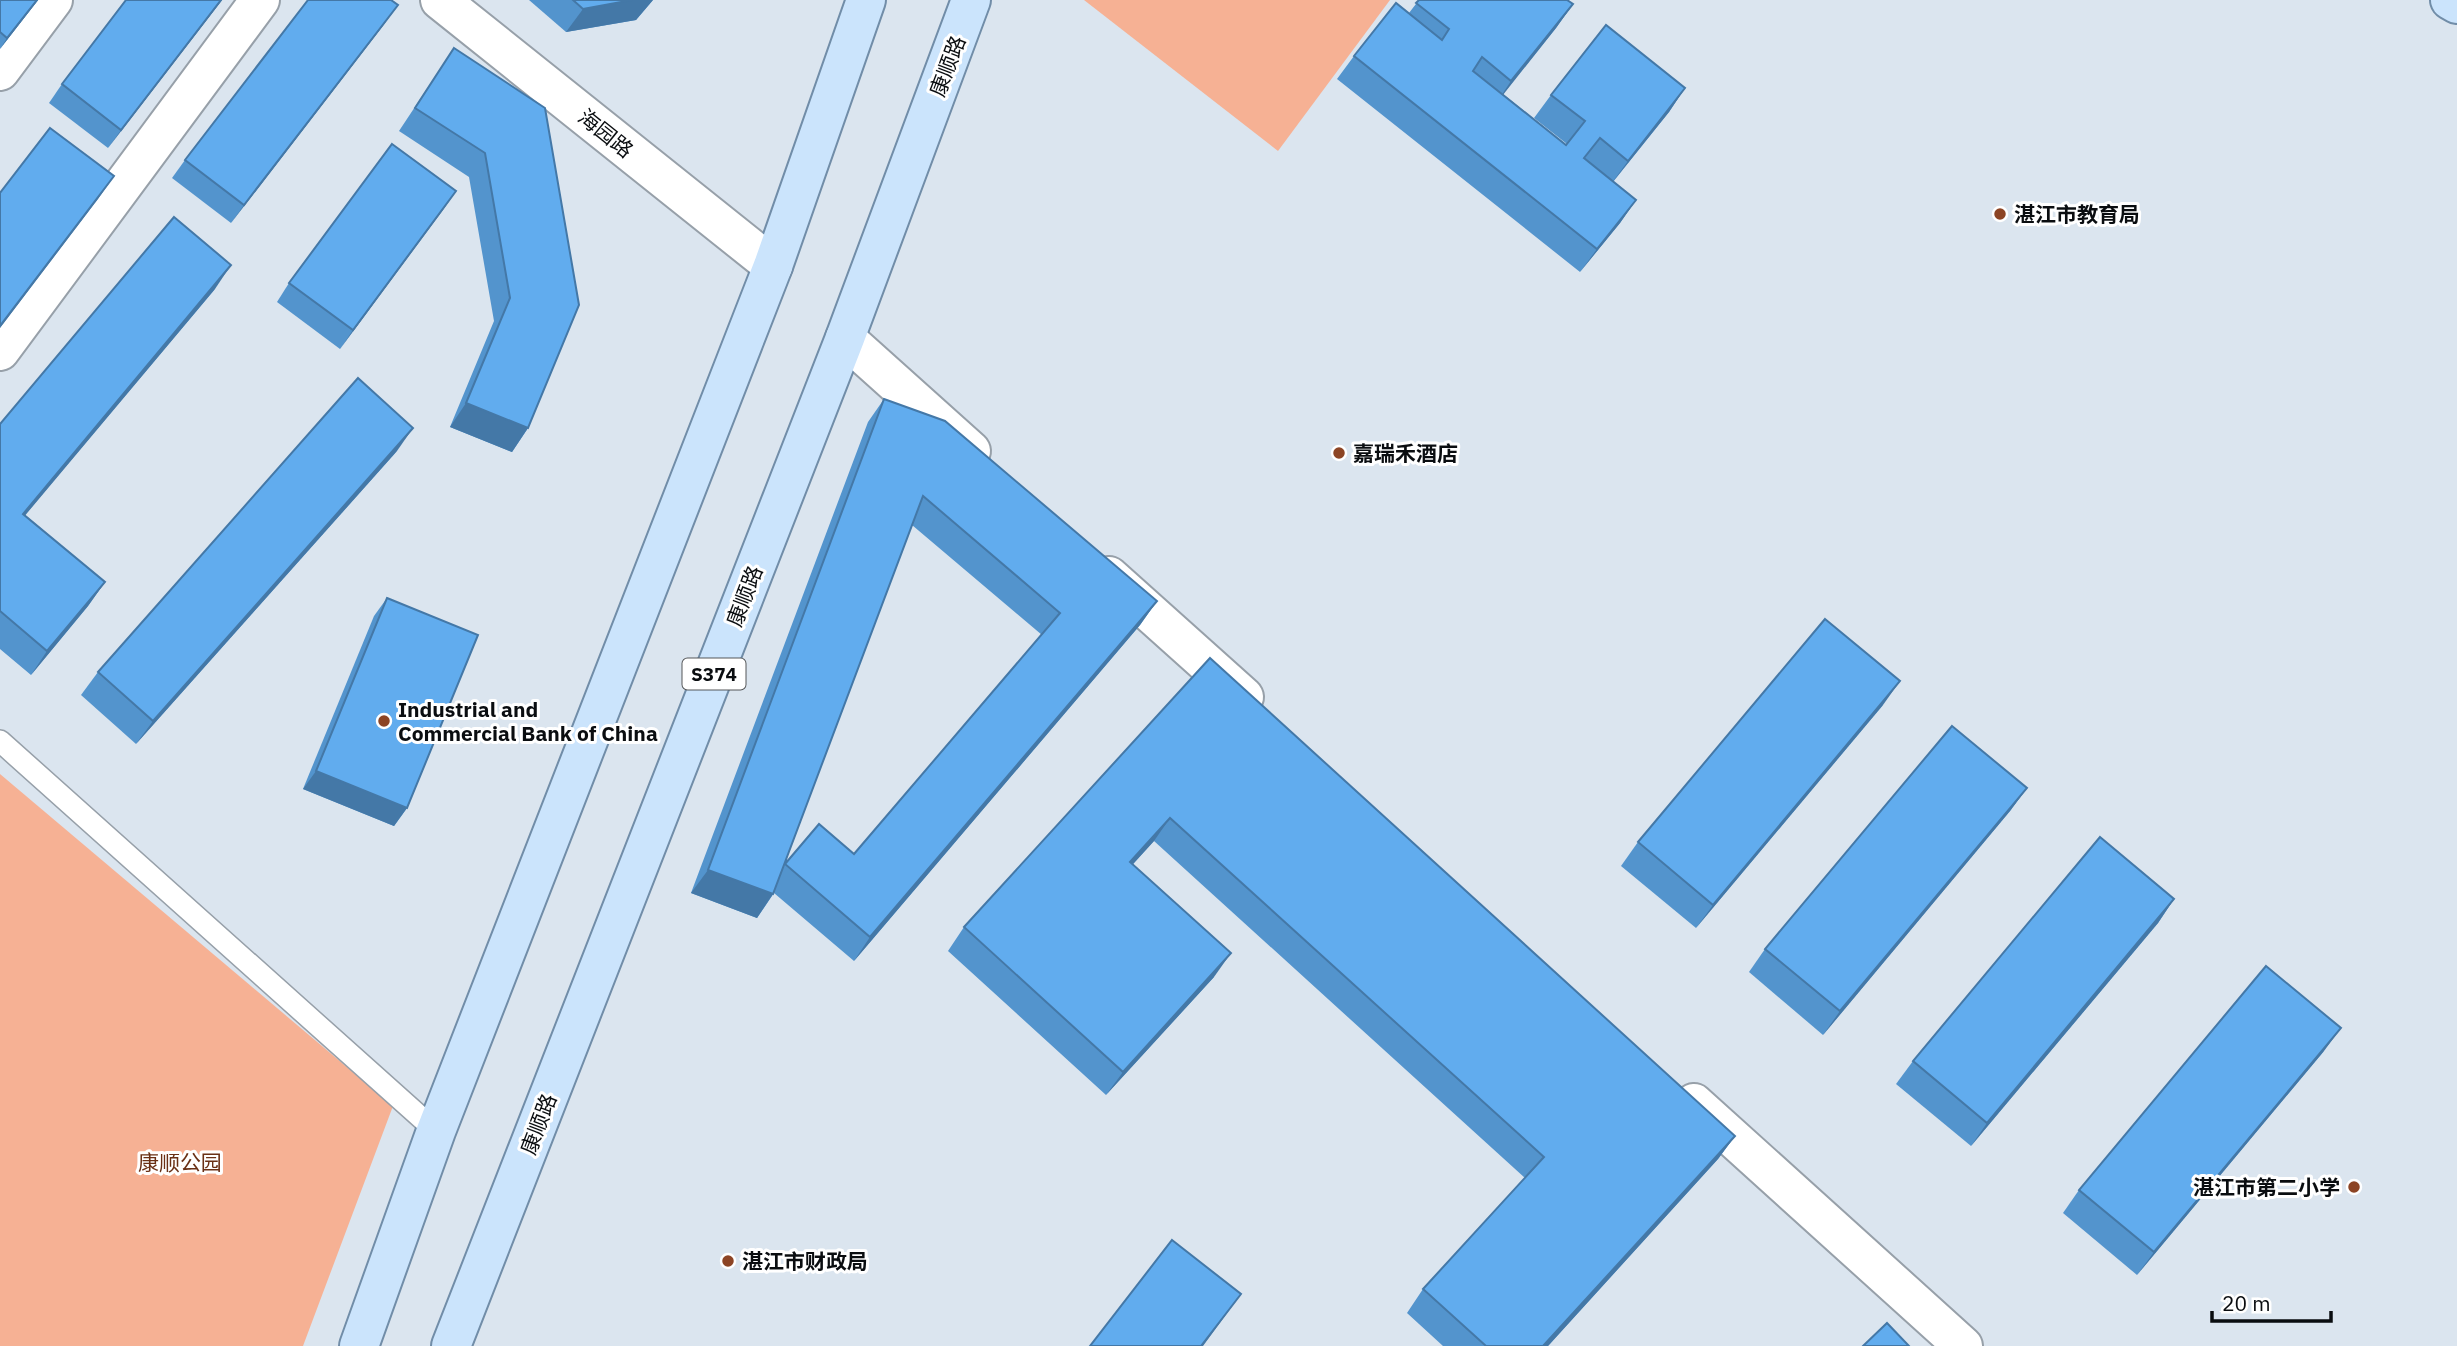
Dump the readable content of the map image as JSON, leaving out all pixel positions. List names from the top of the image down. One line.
{"streets":{"main road":["康顺路","S374"],"street":["海园路"]},"parks":["康顺公园"],"places":["湛江市教育局","嘉瑞禾酒店","Industrial and Commercial Bank of China","湛江市第二小学","湛江市财政局"],"scale_bar":"20 m"}
